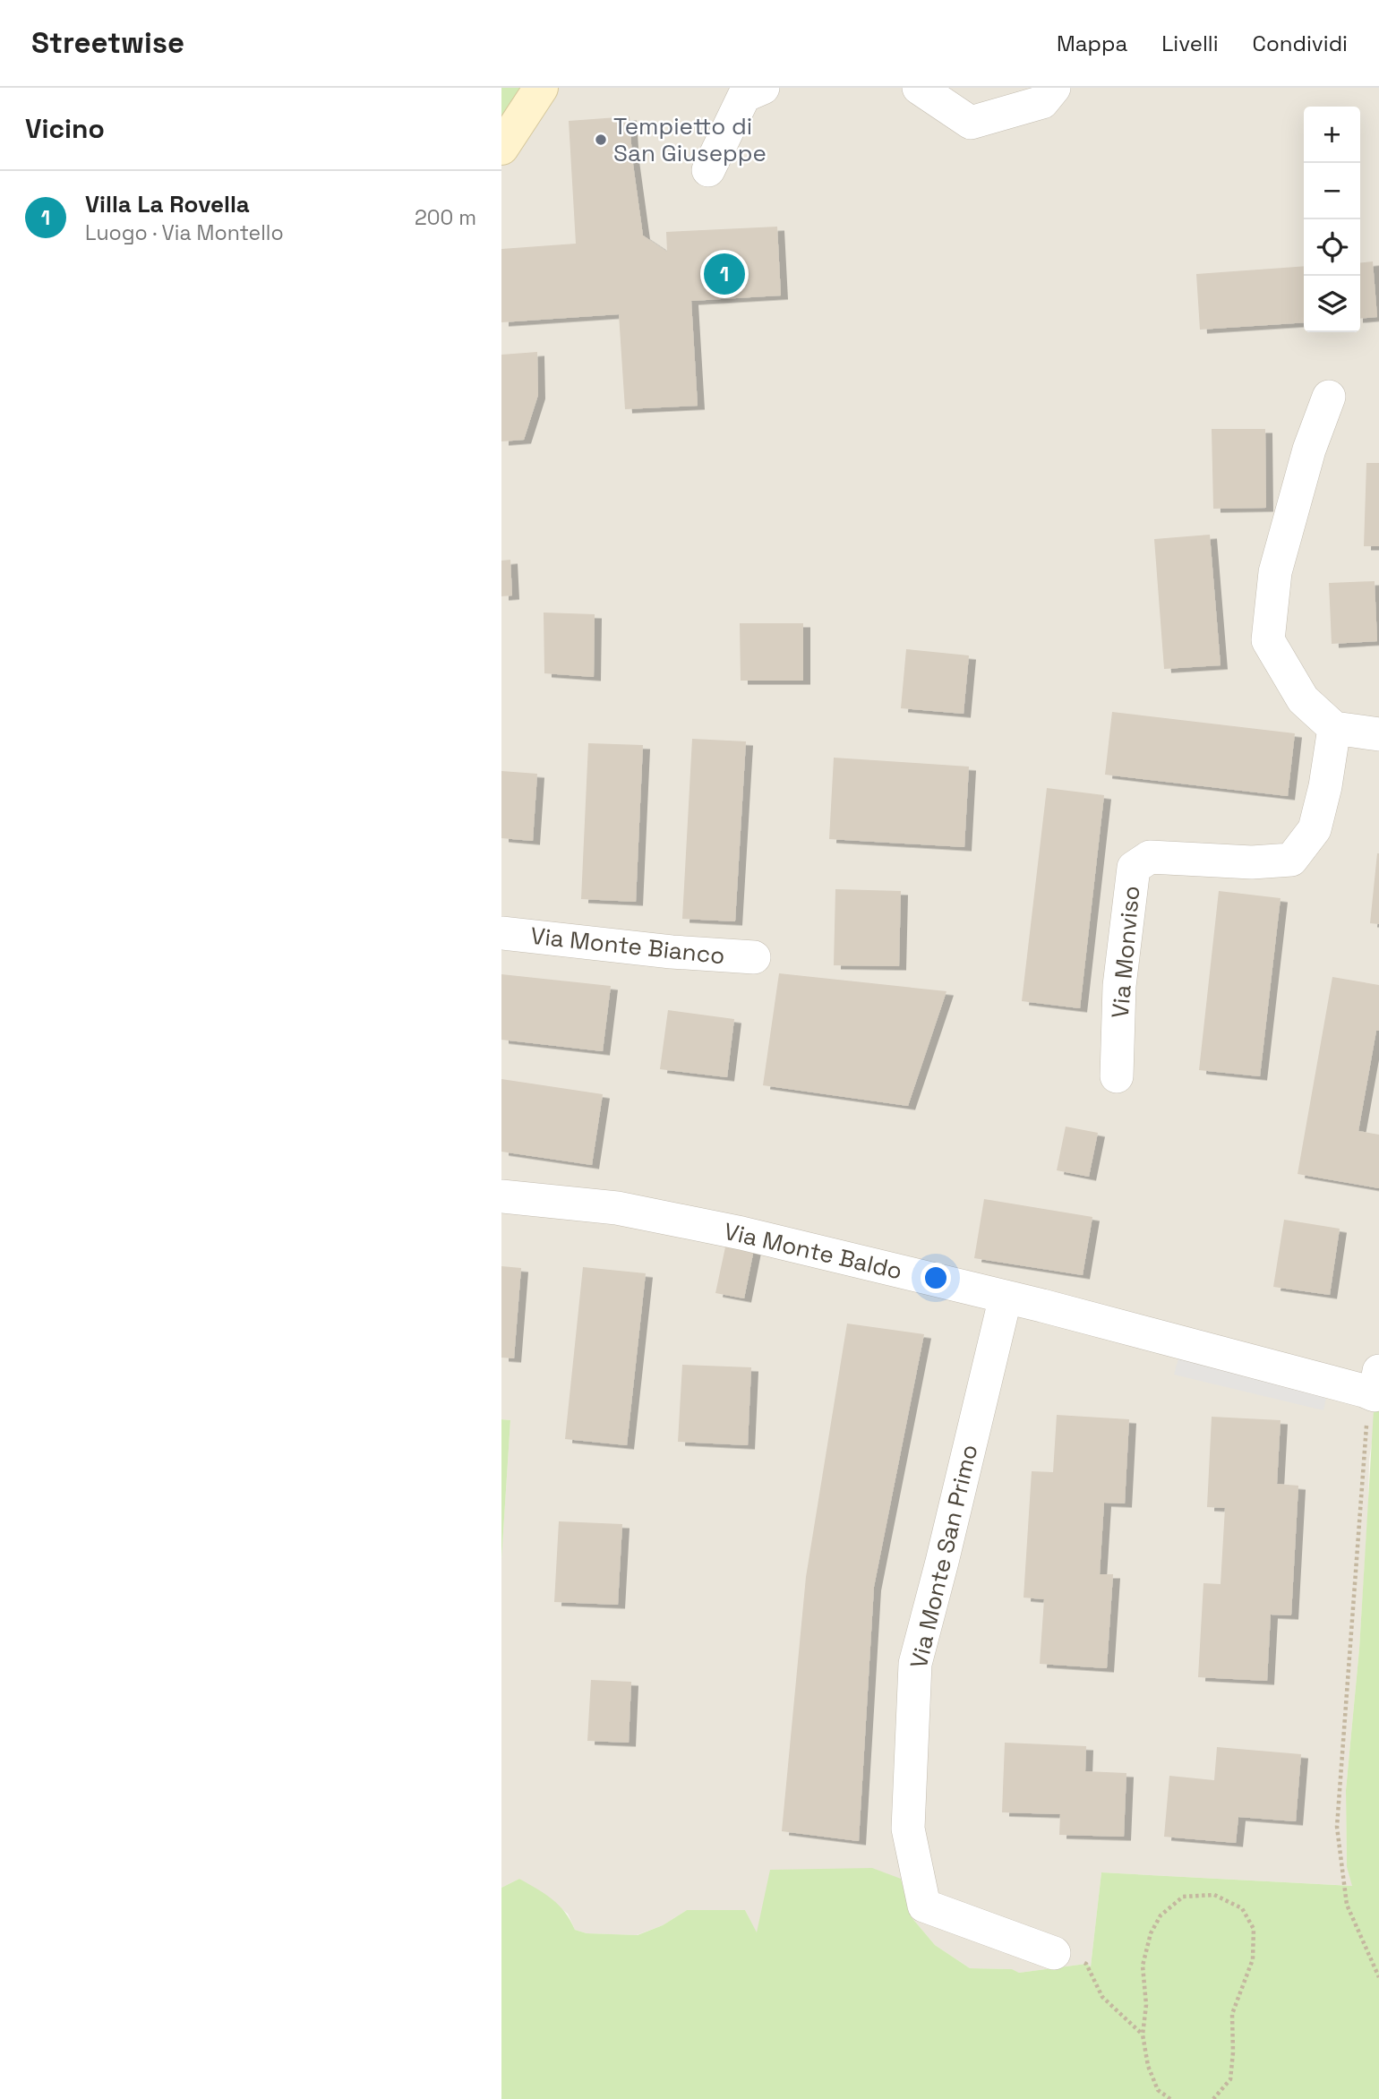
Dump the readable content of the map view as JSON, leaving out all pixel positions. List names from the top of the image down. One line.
{"streets":{"street":["Via Monte Bianco","Via Monviso","Via Monte Baldo","Via Monte San Primo"]},"crossings":[["Via Monte Baldo","Via Monte San Primo"]],"places":["Tempietto di San Giuseppe"],"page":{"header":"Streetwise","nav":["Mappa","Livelli","Condividi"],"heading":"Vicino","map_buttons":["+","−"],"list":[{"mark":"1","name":"Villa La Rovella","note":"Luogo · Via Montello","value":"200 m"}],"pins":"1"}}
